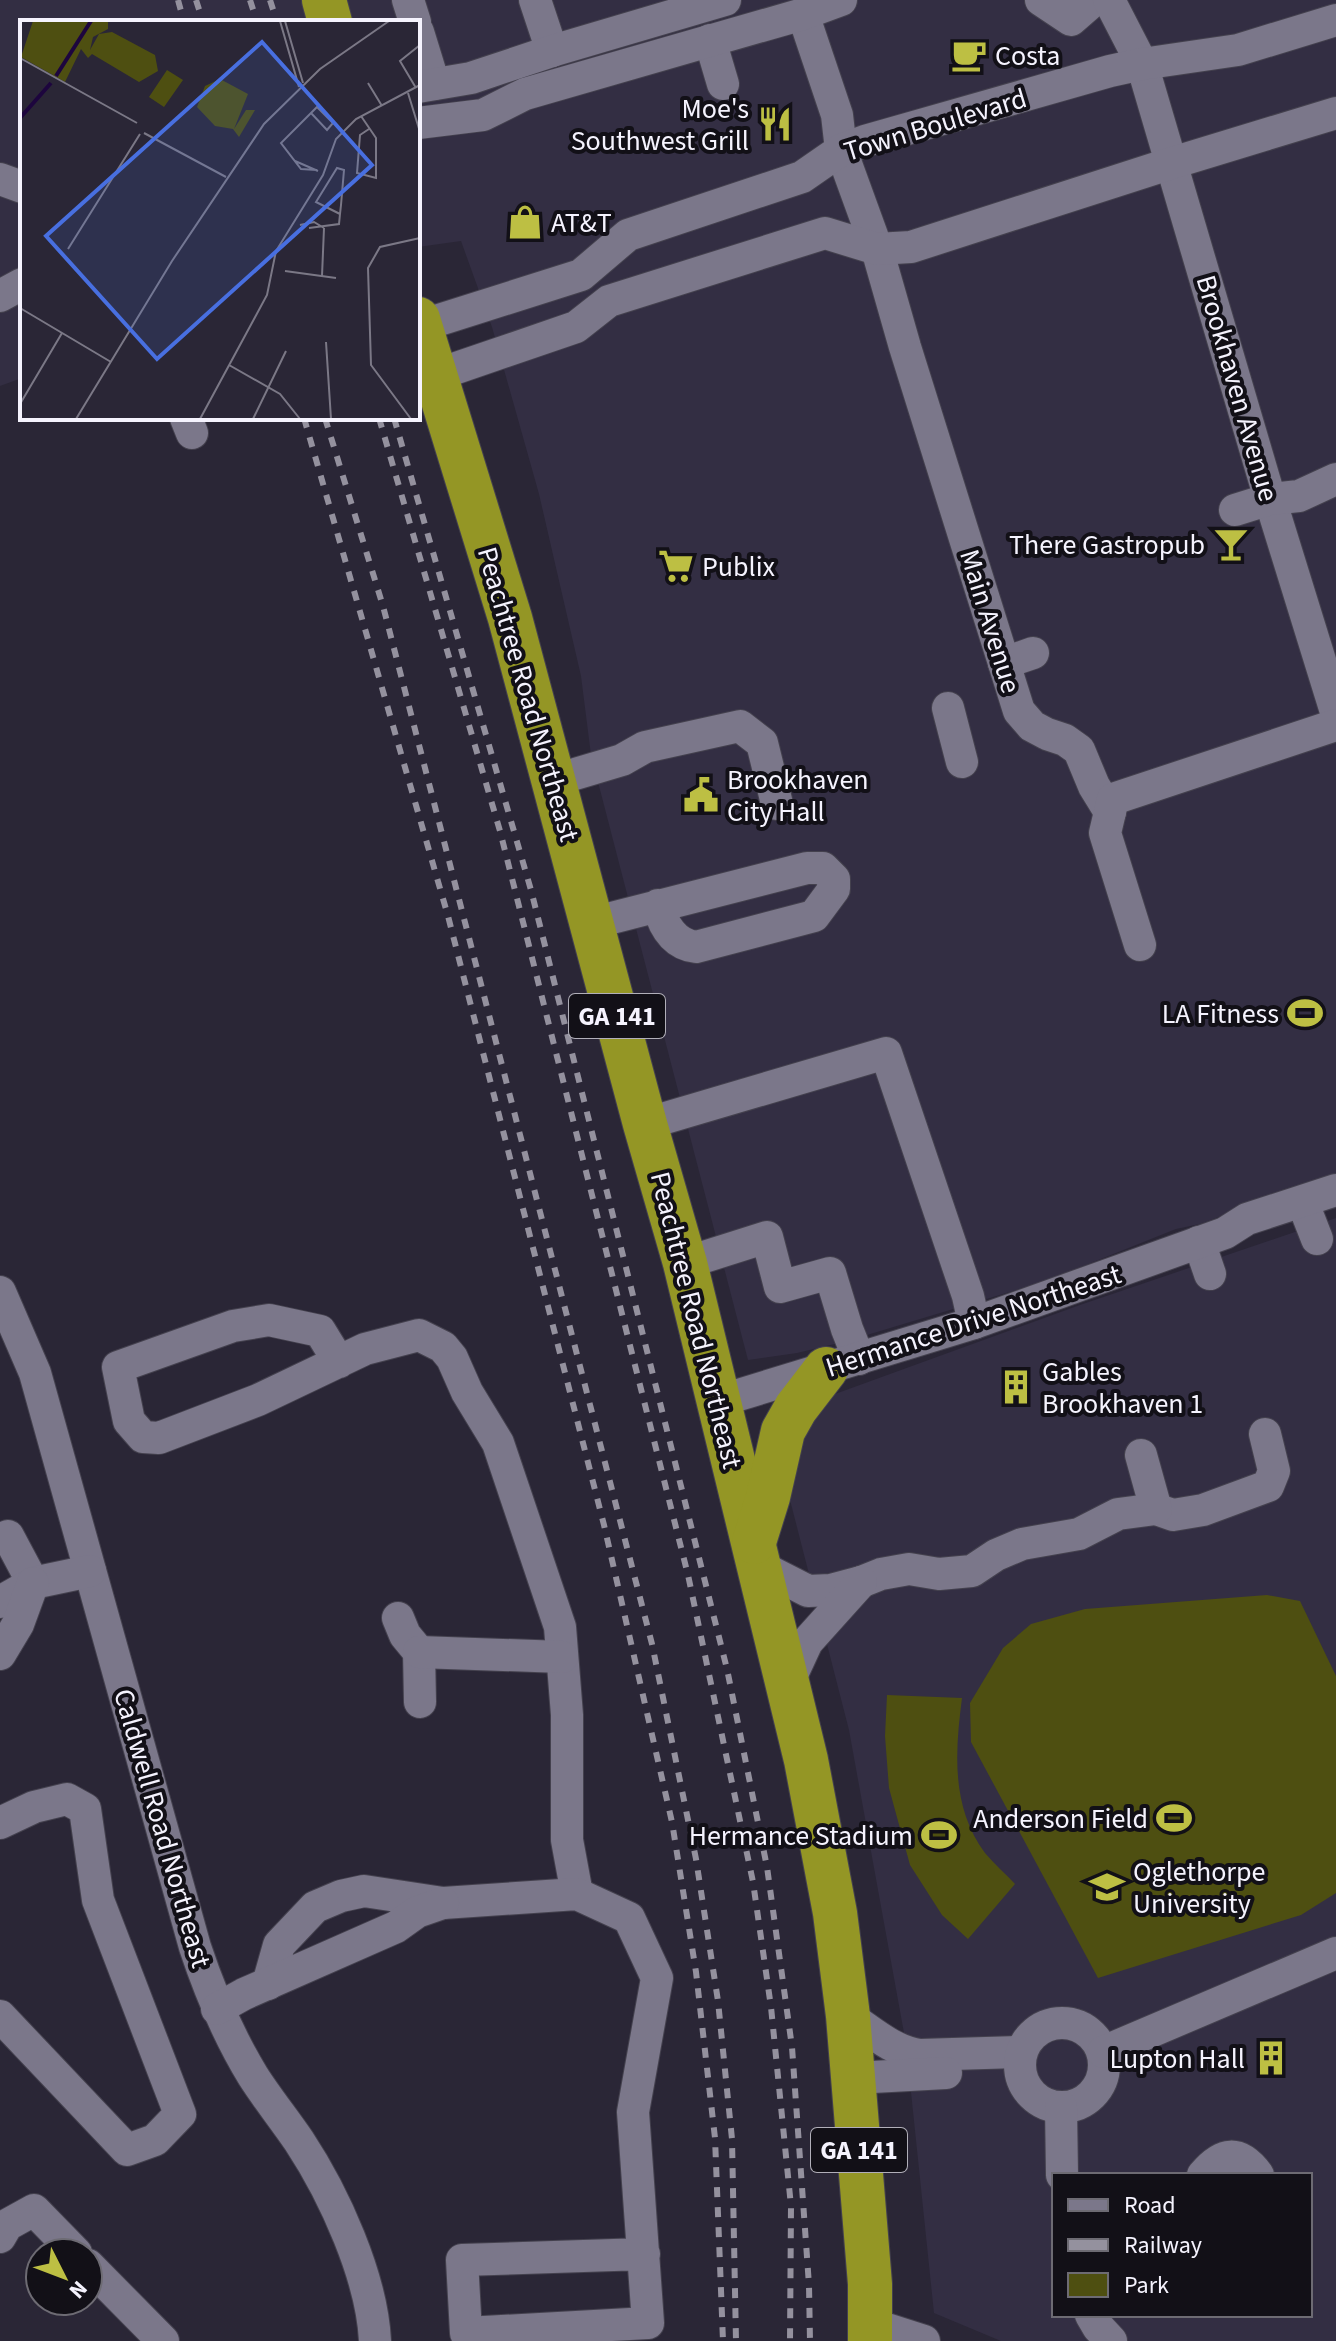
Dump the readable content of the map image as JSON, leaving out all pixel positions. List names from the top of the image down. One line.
{"streets":{"highway":["Peachtree Road Northeast","GA 141"],"street":["Town Boulevard","Brookhaven Avenue","Main Avenue","Hermance Drive Northeast","Caldwell Road Northeast"]},"crossings":[["Town Boulevard","Brookhaven Avenue"],["Town Boulevard","Main Avenue"],["Peachtree Road Northeast","Hermance Drive Northeast"]],"places":{"cafe":["Costa"],"restaurant":["Moe's Southwest Grill"],"shop":["AT&T"],"bar":["There Gastropub"],"supermarket":["Publix"],"public building":["Brookhaven City Hall"],"sports":["LA Fitness","Anderson Field","Hermance Stadium"],"building":["Gables Brookhaven 1","Lupton Hall"],"school or university":["Oglethorpe University"]},"legend":["Road","Railway","Park"],"north":"bottom right"}
